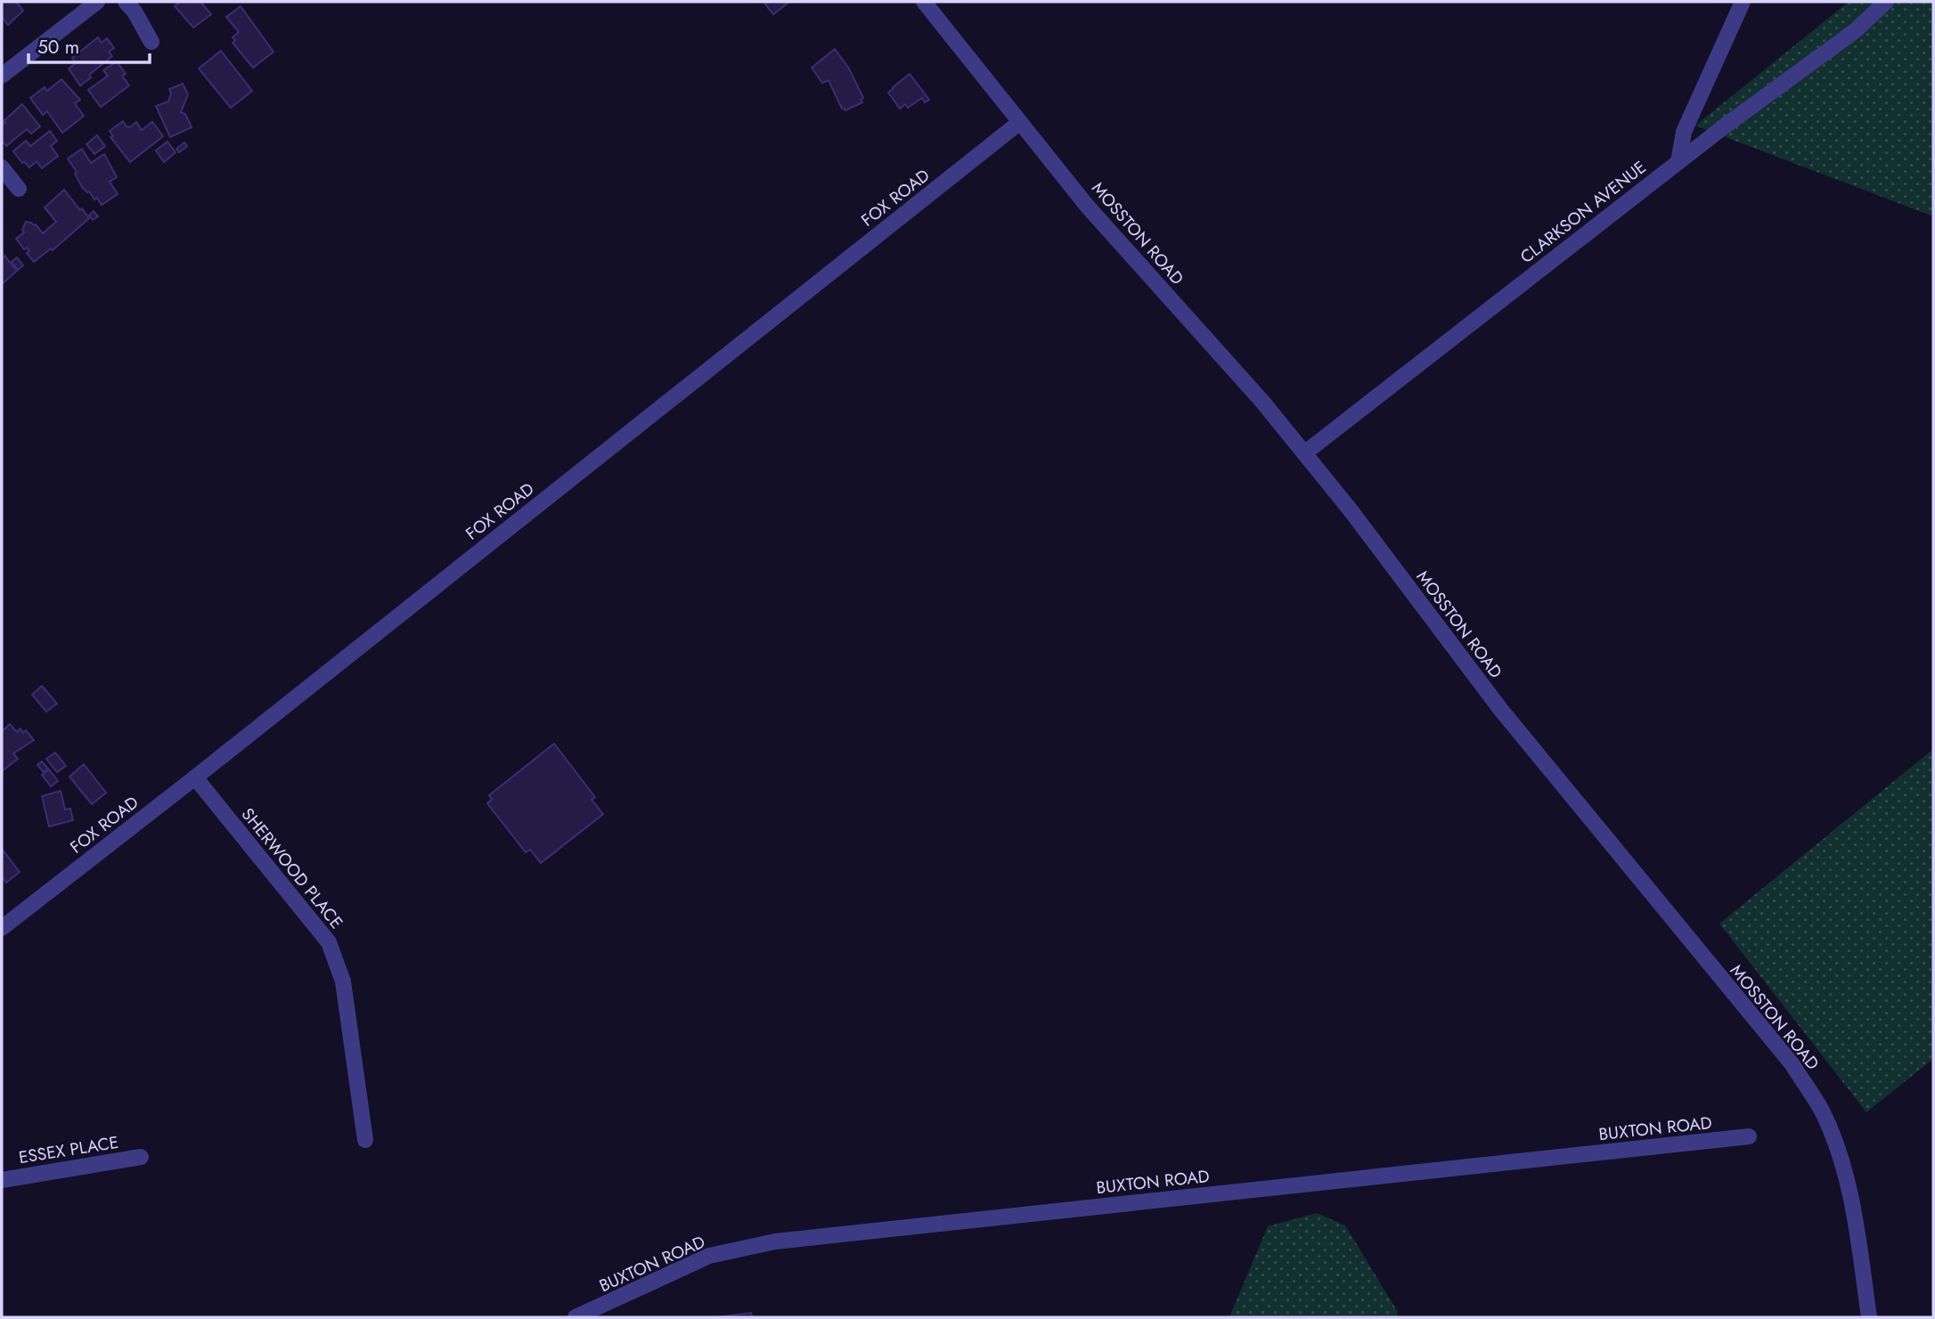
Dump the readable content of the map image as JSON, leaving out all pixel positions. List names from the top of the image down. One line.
{"streets":{"street":["FOX ROAD","CLARKSON AVENUE","MOSSTON ROAD","SHERWOOD PLACE","BUXTON ROAD","ESSEX PLACE"]},"crossings":[["FOX ROAD","MOSSTON ROAD"],["FOX ROAD","SHERWOOD PLACE"],["CLARKSON AVENUE","MOSSTON ROAD"]],"scale_bar":"50 m"}
